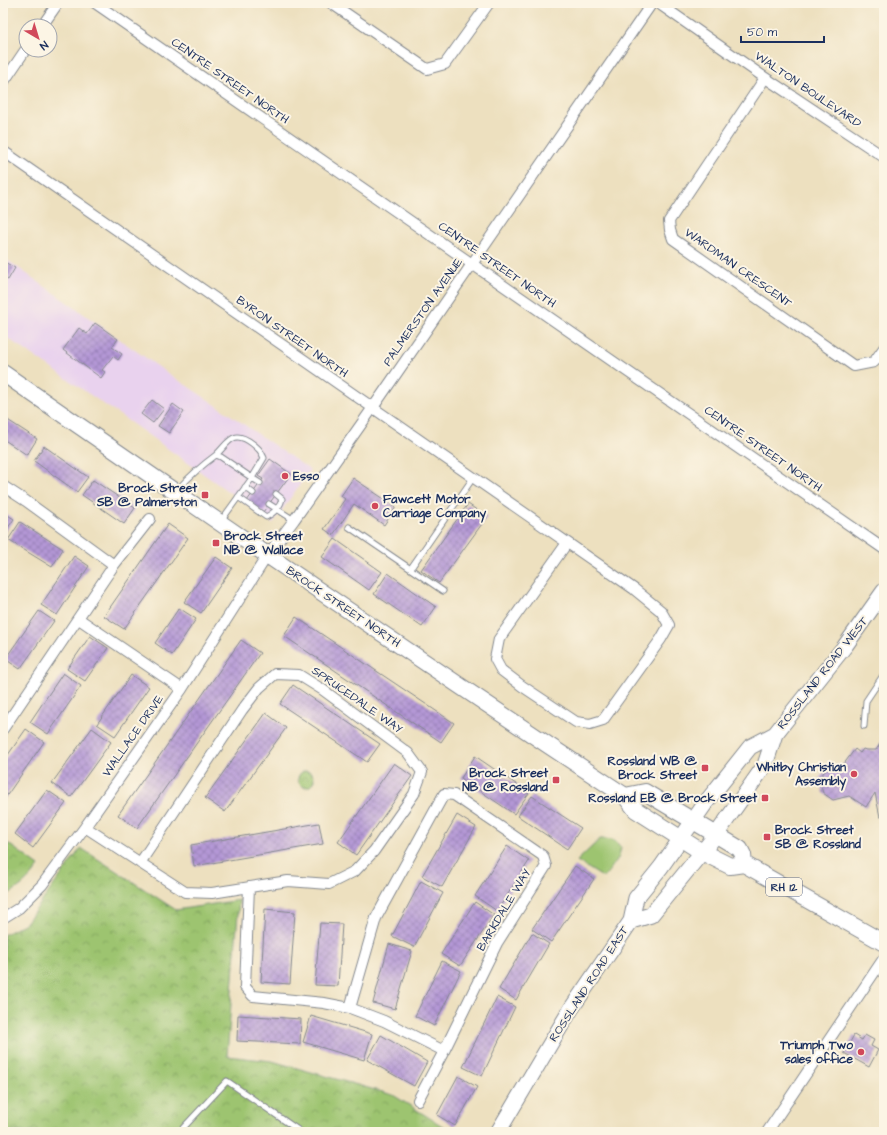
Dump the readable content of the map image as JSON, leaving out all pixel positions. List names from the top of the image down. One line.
{"streets":{"main road":["BROCK STREET NORTH","ROSSLAND ROAD WEST","RH 12","ROSSLAND ROAD EAST"],"street":["CENTRE STREET NORTH","WALTON BOULEVARD","WARDMAN CRESCENT","PALMERSTON AVENUE","BYRON STREET NORTH","SPRUCEDALE WAY","WALLACE DRIVE","BARKDALE WAY"]},"crossings":[["CENTRE STREET NORTH","PALMERSTON AVENUE"],["WALTON BOULEVARD","WARDMAN CRESCENT"],["PALMERSTON AVENUE","BYRON STREET NORTH"],["PALMERSTON AVENUE","BROCK STREET NORTH"],["PALMERSTON AVENUE","WALLACE DRIVE"],["BROCK STREET NORTH","ROSSLAND ROAD WEST"],["BROCK STREET NORTH","WALLACE DRIVE"],["BROCK STREET NORTH","ROSSLAND ROAD EAST"],["ROSSLAND ROAD WEST","ROSSLAND ROAD EAST"]],"places":{"other":["Esso","Fawcett Motor Carriage Company","Whitby Christian Assembly","Triumph Two sales office"],"transit":["Brock Street SB @ Palmerston","Brock Street NB @ Wallace","Rossland WB @ Brock Street","Brock Street NB @ Rossland","Rossland EB @ Brock Street","Brock Street SB @ Rossland"]},"scale_bar":"50 m","north":"bottom right"}
